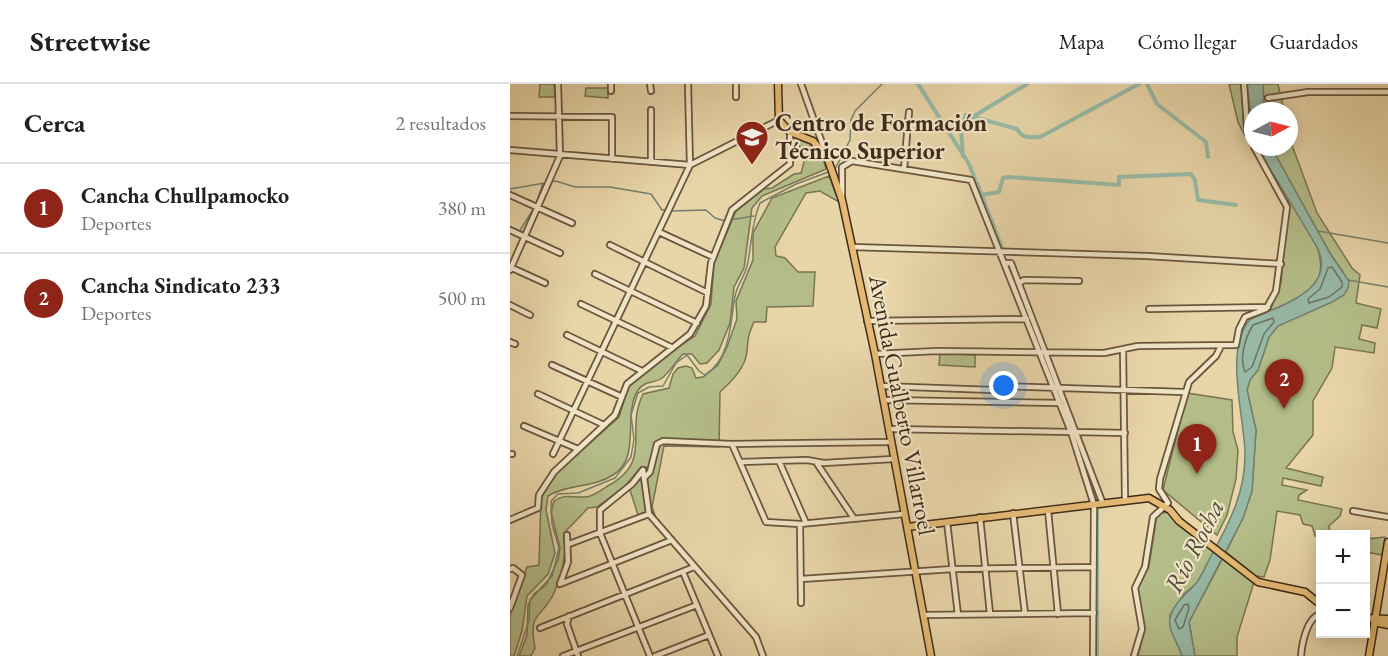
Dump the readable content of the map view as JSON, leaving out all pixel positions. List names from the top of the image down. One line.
{"streets":{"main road":["Avenida Gualberto Villarroel"]},"water":["Río Rocha"],"places":{"school or university":["Centro de Formación Técnico Superior"]},"north":"right","page":{"header":"Streetwise","nav":["Mapa","Cómo llegar","Guardados"],"heading":["Cerca","2 resultados"],"list":[{"mark":"1","name":"Cancha Chullpamocko","note":"Deportes","value":"380 m"},{"mark":"2","name":"Cancha Sindicato 233","note":"Deportes","value":"500 m"}],"pins":["2","1"],"map_buttons":["+","−"]}}
